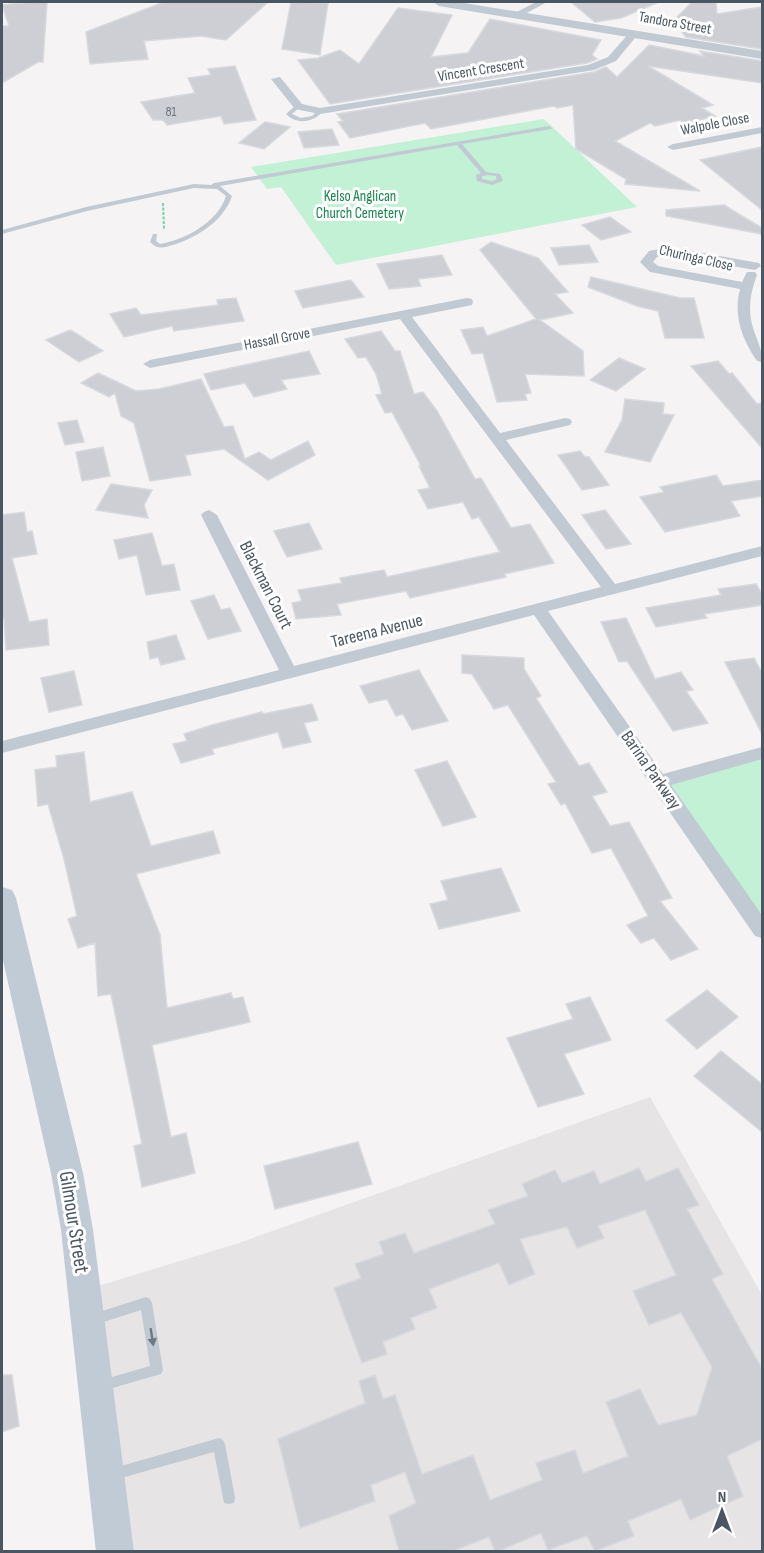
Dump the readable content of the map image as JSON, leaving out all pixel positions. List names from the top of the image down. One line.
{"streets":{"main road":["Gilmour Street"],"street":["Tandora Street","Vincent Crescent","Walpole Close","Churinga Close","Hassall Grove","Blackman Court","Tareena Avenue","Barina Parkway"]},"crossings":[["Tandora Street","Vincent Crescent"],["Blackman Court","Tareena Avenue"],["Tareena Avenue","Barina Parkway"]],"parks":["Kelso Anglican Church Cemetery"],"house_numbers":["81"],"north":"top"}
